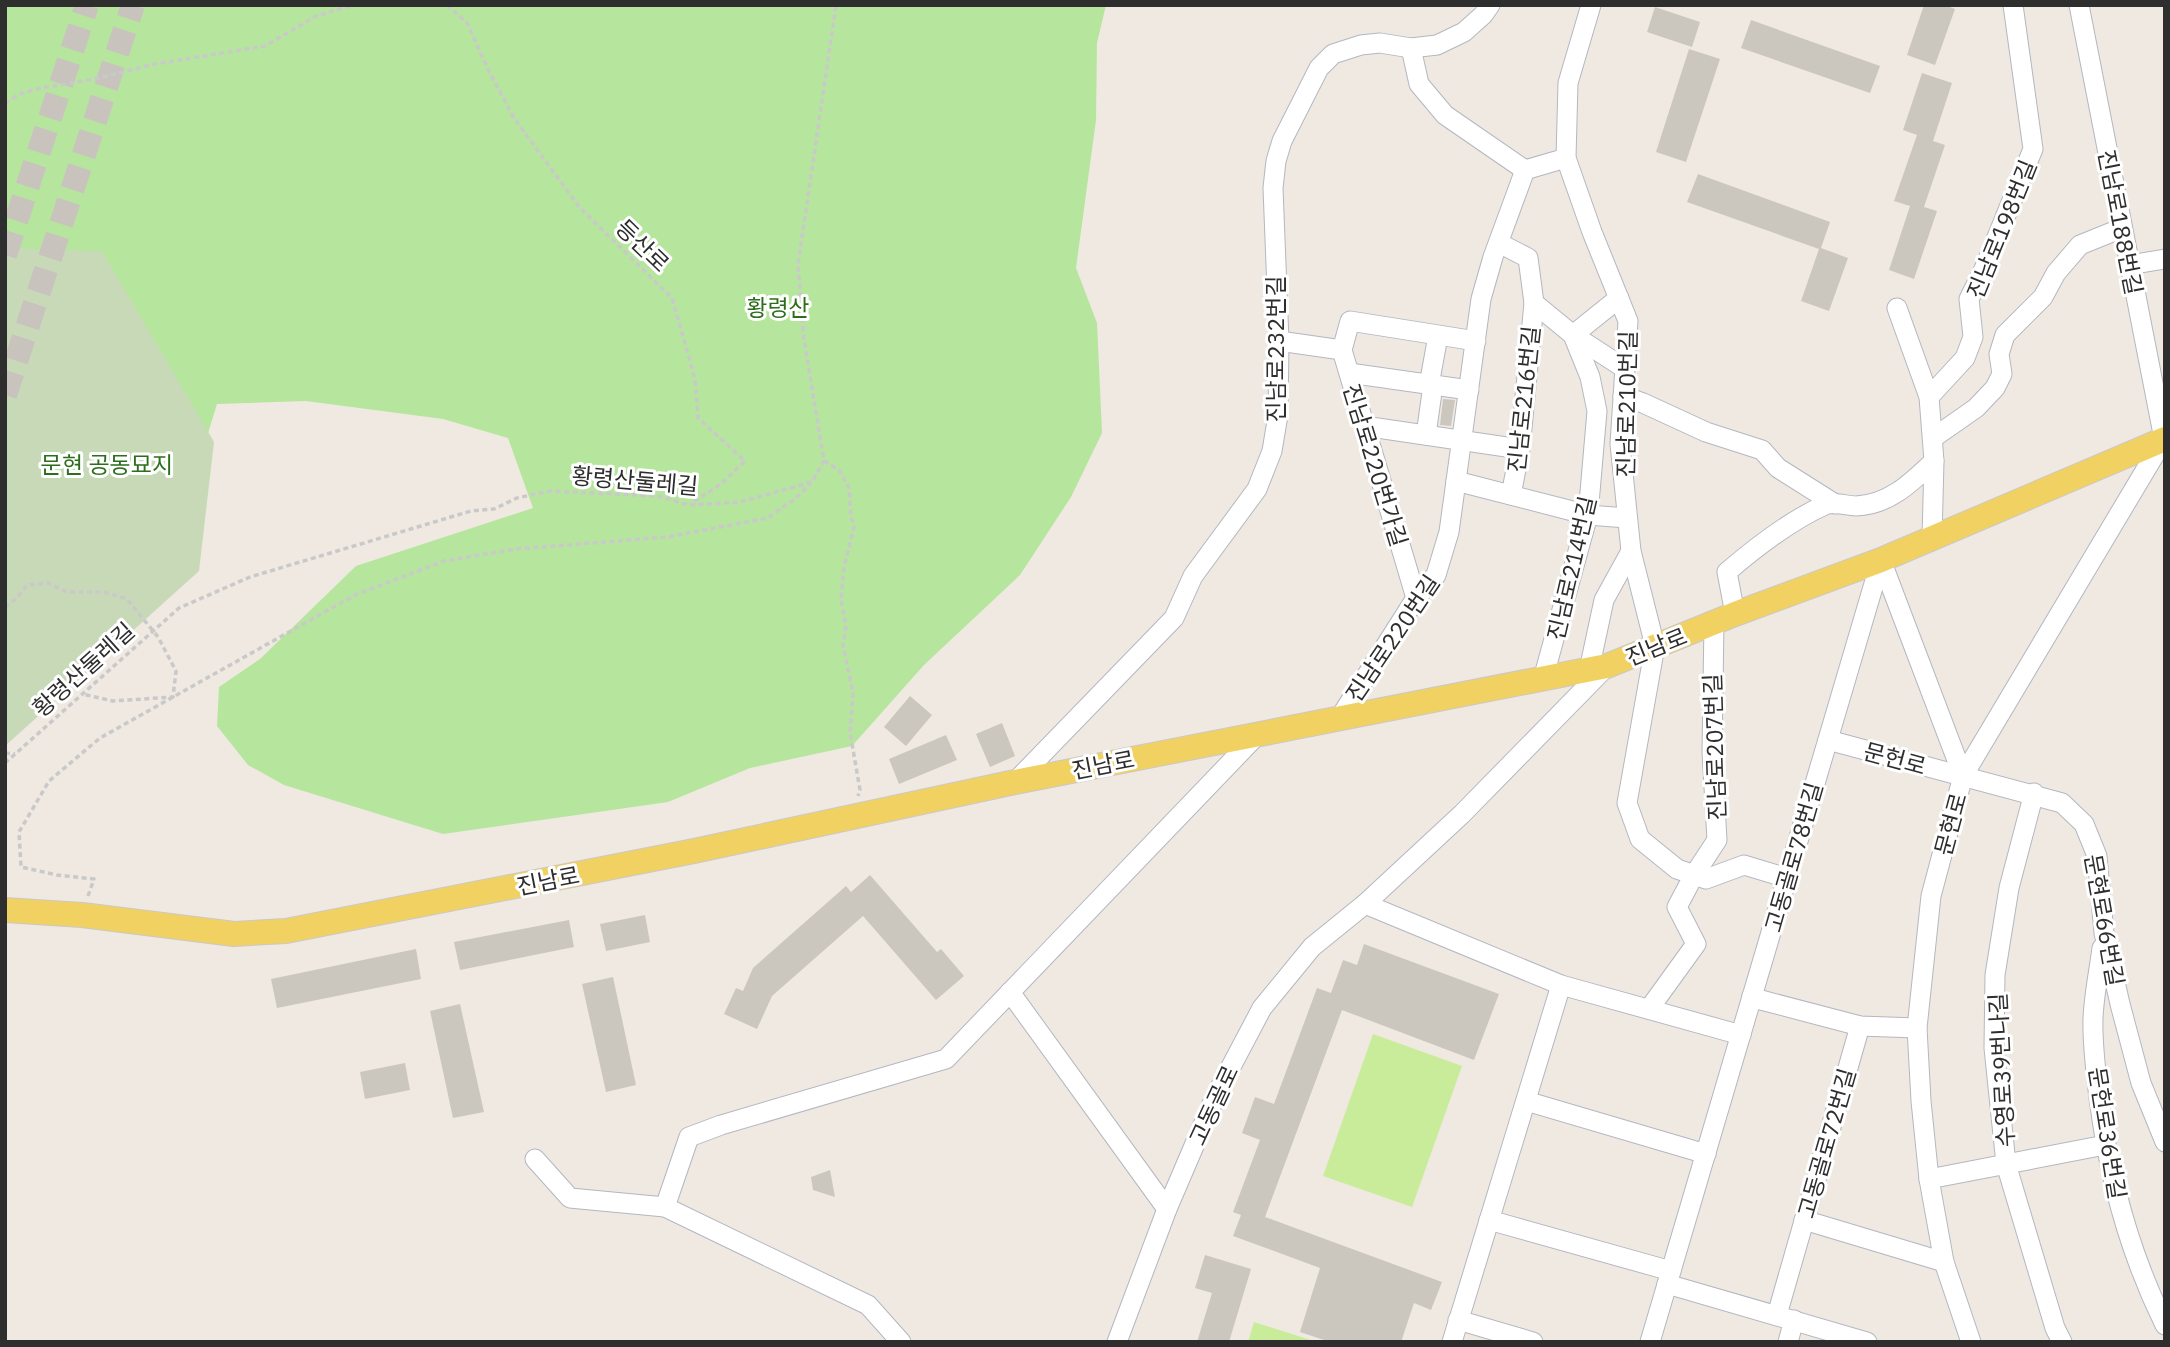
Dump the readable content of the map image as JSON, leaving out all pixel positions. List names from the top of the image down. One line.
{"streets":{"main road":["진남로"],"street":["진남로188번길","진남로198번길","진남로232번길","진남로216번길","진남로210번길","진남로220번가길","진남로214번길","진남로220번길","진남로207번길","문헌로","문현로","고동골로78번길","문현로66번길","수영로39번나길","고동골로","문헌로36번길","고동골로72번길"],"path":["등산로","황령산둘레길"]},"crossings":[["진남로188번길","진남로"],["진남로188번길","문현로"],["등산로","황령산둘레길"],["진남로232번길","진남로"],["진남로216번길","진남로220번길"],["진남로210번길","진남로"],["진남로220번가길","진남로220번길"],["진남로214번길","진남로"],["진남로220번길","진남로"],["진남로","진남로207번길"],["진남로","문현로"],["진남로","고동골로78번길"],["진남로","고동골로"],["문헌로","문현로"],["문헌로","고동골로78번길"],["문헌로","문현로66번길"],["문현로","문현로66번길"],["문현로66번길","수영로39번나길"],["문현로66번길","문헌로36번길"]],"parks":["황령산","문현 공동묘지"]}
